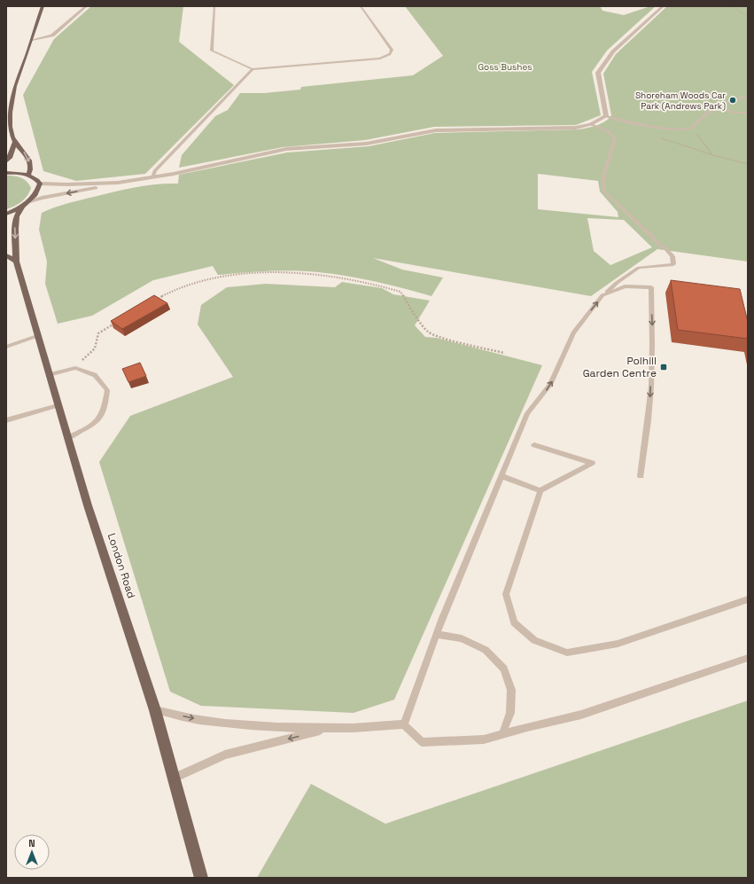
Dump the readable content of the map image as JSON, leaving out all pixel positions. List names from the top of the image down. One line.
{"streets":{"main road":["London Road"]},"parks":["Goss Bushes"],"places":{"other":["Shoreham Woods Car Park (Andrews Park)"],"transit":["Polhill Garden Centre"]},"north":"top"}
